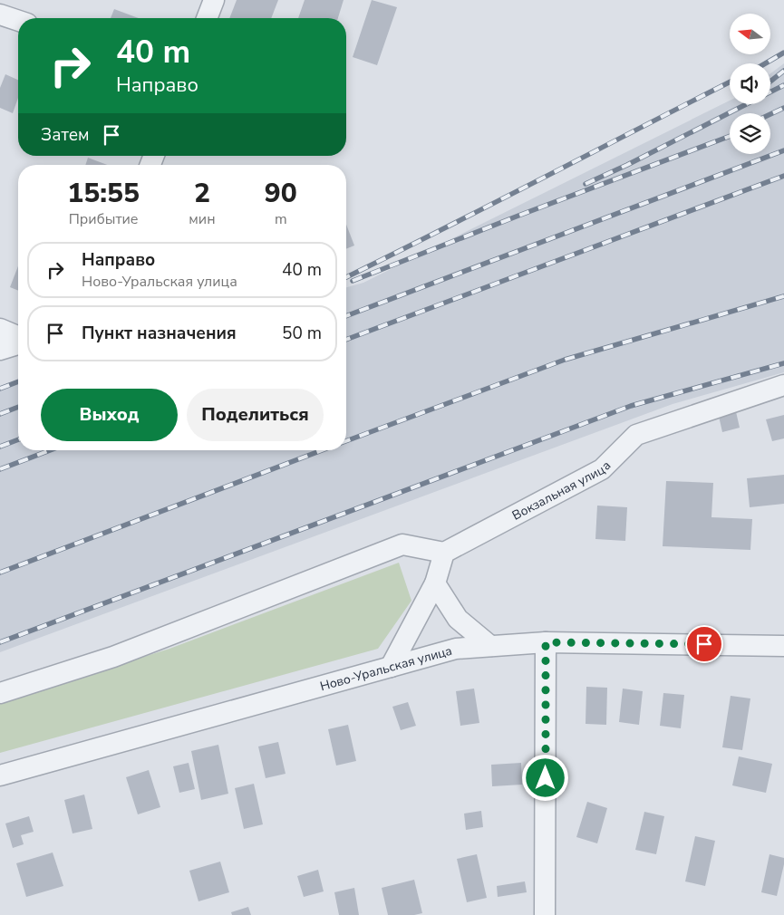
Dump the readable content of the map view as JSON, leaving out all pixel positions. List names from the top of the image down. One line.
{"streets":{"street":["Вокзальная улица","Ново-Уральская улица"]},"north":"left","page":{"turn":["40 m","Направо"],"then":"Затем","eta":["15:55","Прибытие","2","мин","90","m"],"list":[{"name":"Направо","note":"Ново-Уральская улица","value":"40 m"},{"name":"Пункт назначения","value":"50 m"}],"buttons":["Выход","Поделиться"]}}
